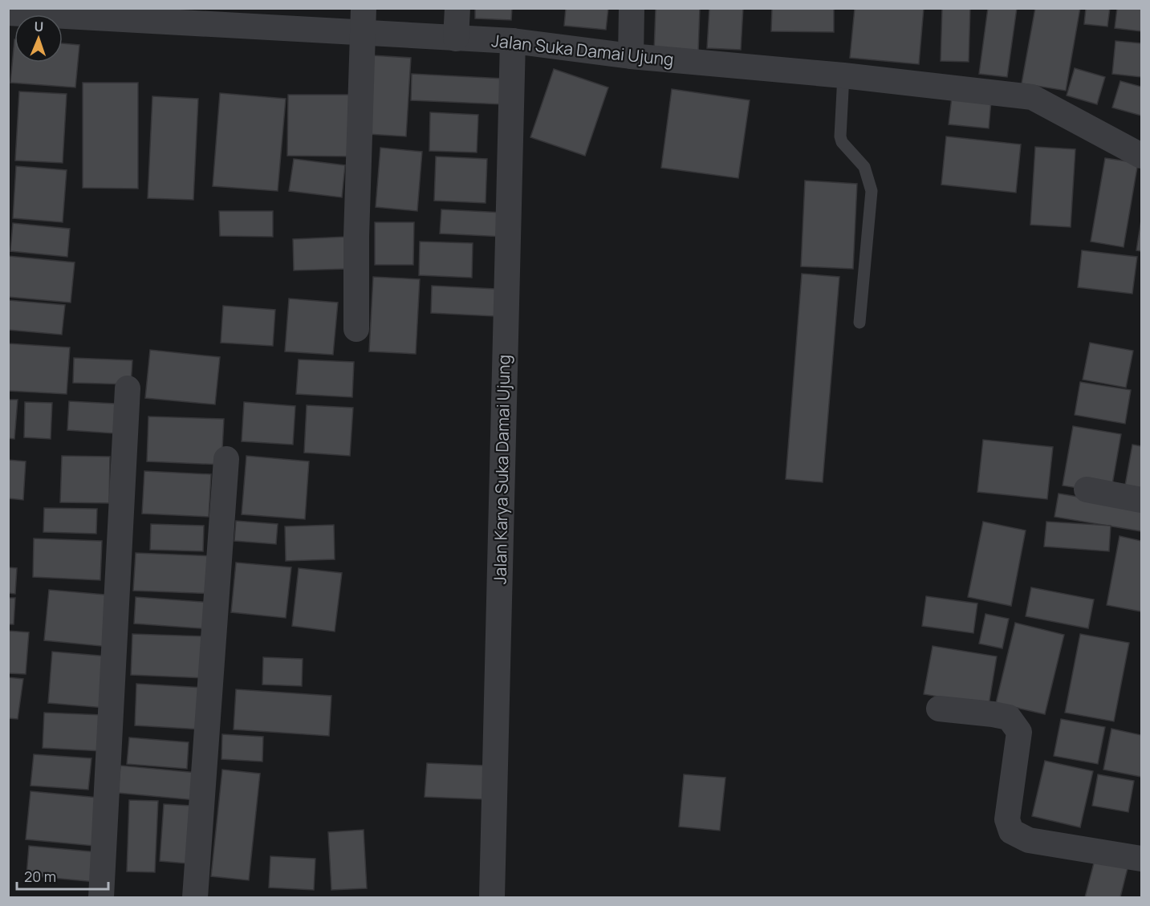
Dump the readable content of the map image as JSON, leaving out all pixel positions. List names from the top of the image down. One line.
{"streets":{"street":["Jalan Suka Damai Ujung","Jalan Karya Suka Damai Ujung"]},"crossings":[["Jalan Suka Damai Ujung","Jalan Karya Suka Damai Ujung"]],"scale_bar":"20 m","north":"top"}
